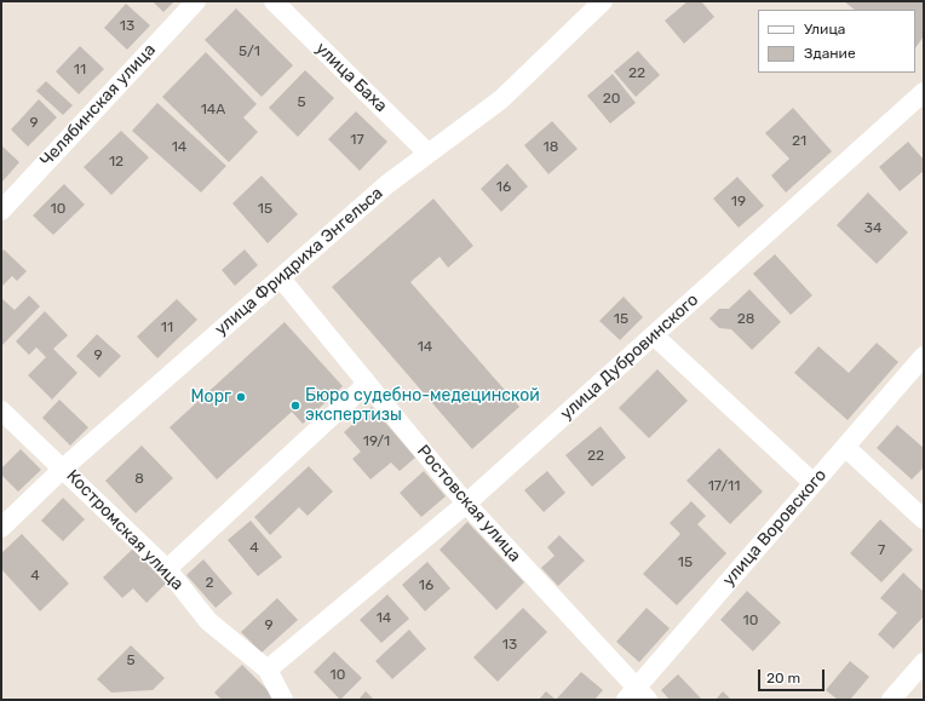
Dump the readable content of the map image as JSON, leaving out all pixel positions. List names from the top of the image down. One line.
{"streets":{"street":["улица Баха","Челябинская улица","улица Фридриха Энгельса","улица Дубровинского","Ростовская улица","улица Воровского","Костромская улица"]},"crossings":[["улица Баха","улица Фридриха Энгельса"],["улица Фридриха Энгельса","Ростовская улица"],["улица Фридриха Энгельса","Костромская улица"],["улица Дубровинского","Ростовская улица"],["улица Дубровинского","Костромская улица"],["Ростовская улица","улица Воровского"]],"places":["Морг","Бюро судебно-медецинской экспертизы"],"house_numbers":["13","5/1","11","22","20","5","14А","9","17","21","14","18","12","16","19","10","15","34","15","28","11","14","9","19/1","22","8","17/11","4","7","15","4","2","16","14","10","9","13","5","10"],"legend":["Улица","Здание"],"scale_bar":"20 m"}
